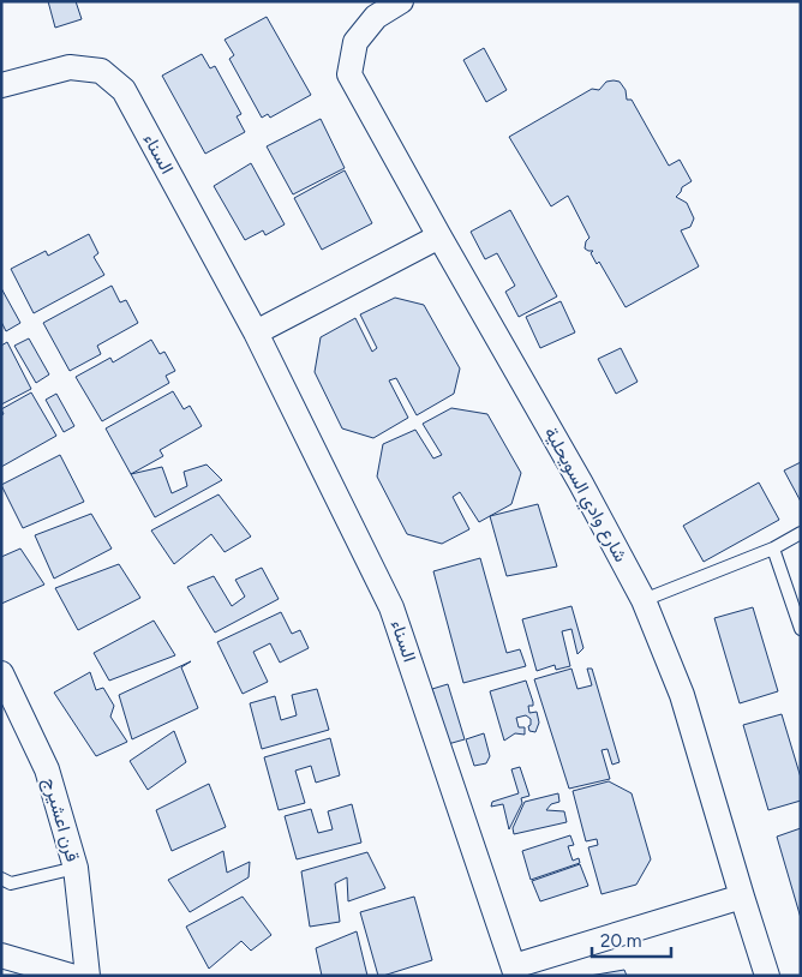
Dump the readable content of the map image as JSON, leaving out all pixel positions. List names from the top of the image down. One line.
{"streets":{"street":["السناء","شارع وادي السويحلية","قرن اعشيرج"]},"crossings":[["السناء","شارع وادي السويحلية"]],"scale_bar":"20 m"}
